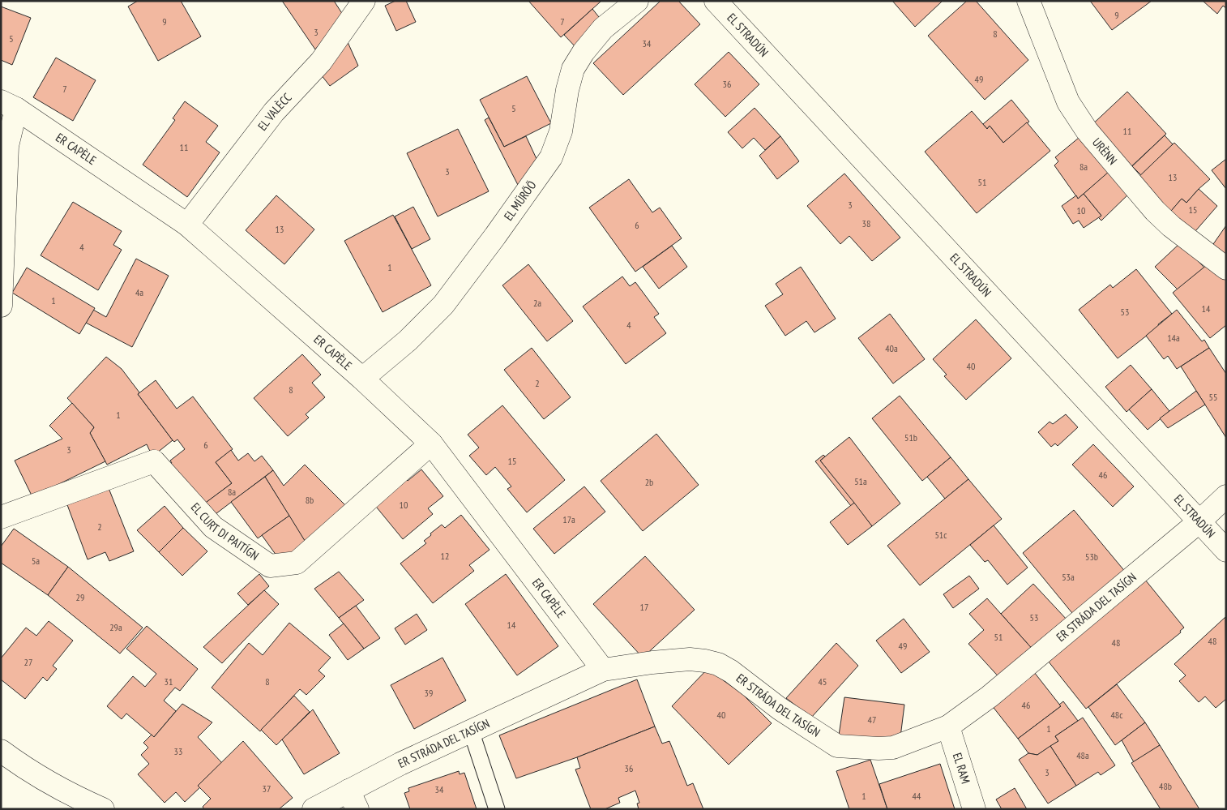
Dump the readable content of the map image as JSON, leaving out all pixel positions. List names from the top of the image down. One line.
{"streets":{"street":["EL STRADÚN","EL VALÈCC","ER CAPÈLE","URÈNN","EL MÜRÖÖ","EL CURT DI PAITÍGN","ER STRÁDA DEL TASÍGN","EL RAM"]},"crossings":[["EL STRADÚN","ER STRÁDA DEL TASÍGN"],["EL VALÈCC","ER CAPÈLE"],["ER CAPÈLE","EL MÜRÖÖ"],["ER CAPÈLE","EL CURT DI PAITÍGN"],["ER CAPÈLE","ER STRÁDA DEL TASÍGN"],["ER STRÁDA DEL TASÍGN","EL RAM"]],"house_numbers":["9","9","7","3","8","5","34","49","36","7","5","11","11","8a","3","13","51","3","15","10","38","6","13","4","1","4a","1","2a","14","53","4","14a","40a","40","2","8","55","1","51b","6","3","15","46","51a","2b","8a","8b","10","17a","2","51c","12","53b","5a","53a","29","17","53","14","29a","51","48","48","49","27","31","8","45","39","46","40","48c","47","1","33","48a","36","3","48b","37","34","1","44"]}
